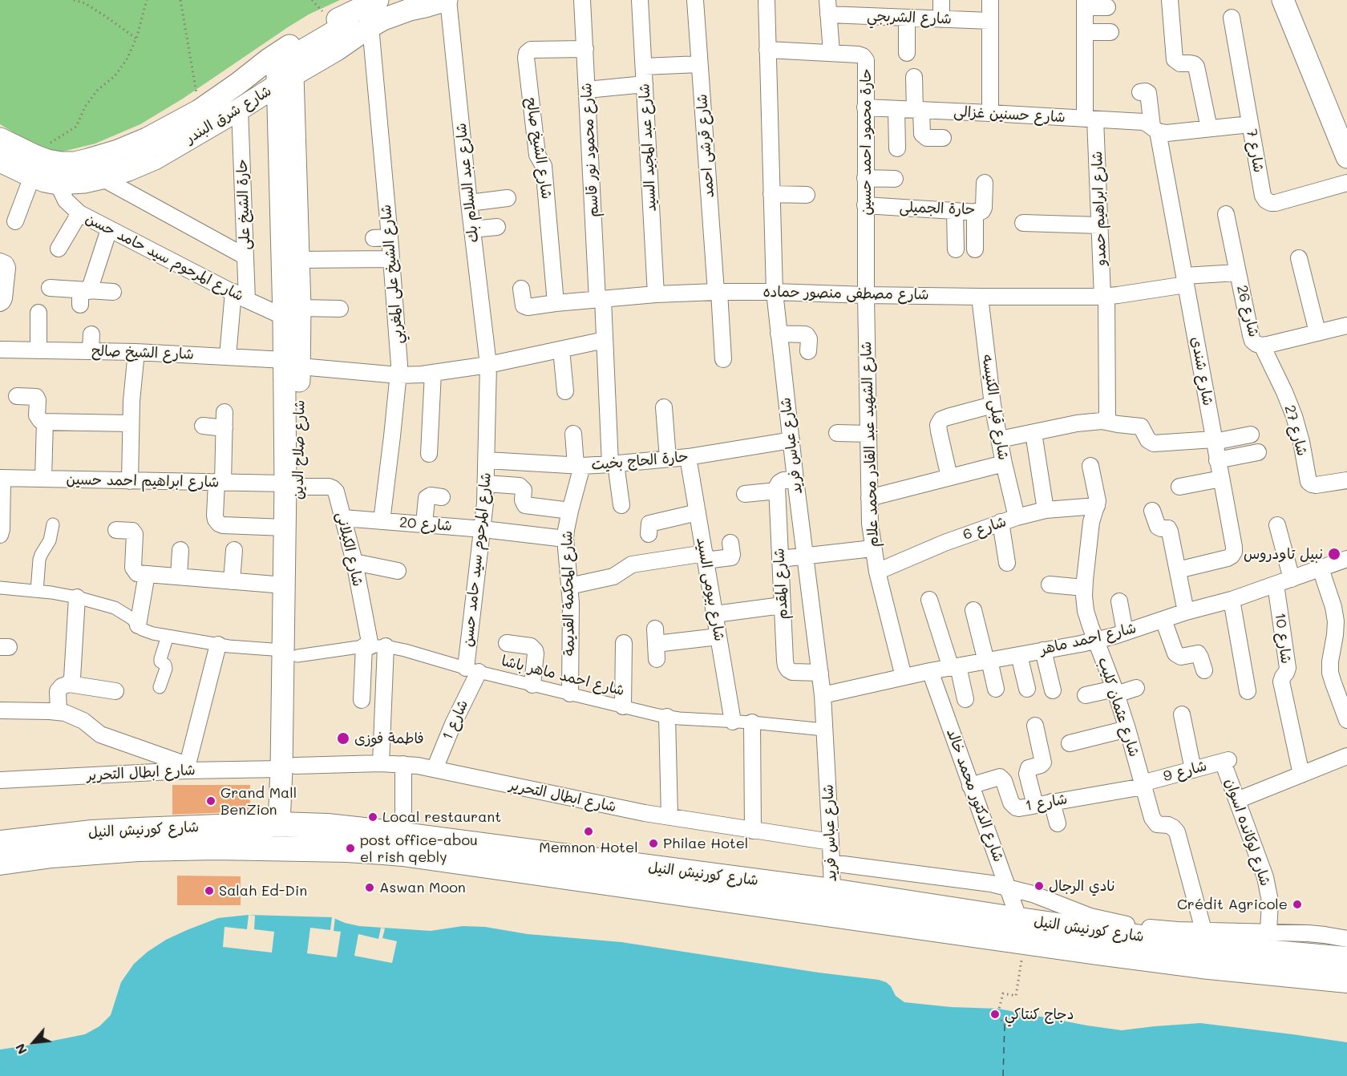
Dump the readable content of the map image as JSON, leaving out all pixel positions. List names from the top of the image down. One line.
{"streets":{"main road":["شارع شرق البندر","شارع صلاح الدين","شارع كورنيش النيل"],"street":["شارع الشربجي","شارع حسنين غزالى","حارة محمود احمد حسين","شارع قرشى احمد","شارع عبد المجيد السيد","شارع الشيخ صالح","شارع محمود نور قاسم","شارع 7","شارع عبد السلام بك","حارة الشيخ على","حارة الجميلى","شارع ابراهيم حمدو","شارع المرحوم سيد حامد حسن","شارع الشيخ على المغربي","شارع مصطفى منصور حماده","شارع 26","شارع شندى","شارع قبلى الكنيسه","شارع 27","شارع الشهيد عبد القادر محمد علام","شارع عباس فريد","حارة الحاج بخيت","شارع ابراهيم احمد حسين","شارع 20","شارع 6","شارع الكيلانى","شارع المقدم","شارع بيومى السيد","شارع المحكمة القديمة","شارع 10","شارع احمد ماهر","شارع احمد ماهر باشا","شارع عثمان كليب","شارع 1","شارع 9","شارع ابطال التحرير","شارع الدكتور محمد خالد","شارع لوكانده اسوان"]},"crossings":[["شارع شرق البندر","شارع عبد السلام بك"],["شارع شرق البندر","حارة الشيخ على"],["شارع شرق البندر","شارع المرحوم سيد حامد حسن"],["شارع شرق البندر","شارع الشيخ على المغربي"],["شارع شرق البندر","شارع صلاح الدين"],["شارع حسنين غزالى","حارة محمود احمد حسين"],["شارع حسنين غزالى","شارع 7"],["شارع حسنين غزالى","شارع ابراهيم حمدو"],["شارع حسنين غزالى","شارع شندى"],["حارة محمود احمد حسين","حارة الجميلى"],["حارة محمود احمد حسين","شارع مصطفى منصور حماده"],["حارة محمود احمد حسين","شارع الشهيد عبد القادر محمد علام"],["حارة محمود احمد حسين","شارع عباس فريد"],["شارع قرشى احمد","شارع مصطفى منصور حماده"],["شارع عبد المجيد السيد","شارع مصطفى منصور حماده"],["شارع الشيخ صالح","شارع محمود نور قاسم"],["شارع الشيخ صالح","شارع عبد السلام بك"],["شارع الشيخ صالح","حارة الشيخ على"],["شارع الشيخ صالح","شارع المرحوم سيد حامد حسن"],["شارع الشيخ صالح","شارع الشيخ على المغربي"],["شارع الشيخ صالح","شارع مصطفى منصور حماده"],["شارع الشيخ صالح","شارع صلاح الدين"],["شارع محمود نور قاسم","شارع مصطفى منصور حماده"],["شارع محمود نور قاسم","حارة الحاج بخيت"],["شارع عبد السلام بك","شارع المرحوم سيد حامد حسن"],["حارة الشيخ على","شارع المرحوم سيد حامد حسن"],["شارع ابراهيم حمدو","شارع مصطفى منصور حماده"],["شارع المرحوم سيد حامد حسن","شارع صلاح الدين"],["شارع المرحوم سيد حامد حسن","حارة الحاج بخيت"],["شارع المرحوم سيد حامد حسن","شارع 20"],["شارع المرحوم سيد حامد حسن","شارع احمد ماهر باشا"],["شارع المرحوم سيد حامد حسن","شارع 1"],["شارع الشيخ على المغربي","شارع 20"],["شارع مصطفى منصور حماده","شارع 26"],["شارع مصطفى منصور حماده","شارع شندى"],["شارع مصطفى منصور حماده","شارع قبلى الكنيسه"],["شارع مصطفى منصور حماده","شارع الشهيد عبد القادر محمد علام"],["شارع مصطفى منصور حماده","شارع عباس فريد"],["شارع 26","شارع 27"],["شارع قبلى الكنيسه","شارع 6"],["شارع الشهيد عبد القادر محمد علام","شارع 6"],["شارع الشهيد عبد القادر محمد علام","شارع احمد ماهر"],["شارع عباس فريد","حارة الحاج بخيت"],["شارع عباس فريد","شارع المقدم"],["شارع عباس فريد","شارع احمد ماهر"],["شارع عباس فريد","شارع احمد ماهر باشا"],["شارع عباس فريد","شارع ابطال التحرير"],["شارع عباس فريد","شارع كورنيش النيل"],["شارع صلاح الدين","شارع ابراهيم احمد حسين"],["شارع صلاح الدين","شارع الكيلانى"],["شارع صلاح الدين","شارع احمد ماهر باشا"],["شارع صلاح الدين","شارع ابطال التحرير"],["شارع صلاح الدين","شارع كورنيش النيل"],["حارة الحاج بخيت","شارع بيومى السيد"],["حارة الحاج بخيت","شارع المحكمة القديمة"],["شارع ابراهيم احمد حسين","شارع الكيلانى"],["شارع 20","شارع الكيلانى"],["شارع 20","شارع المحكمة القديمة"],["شارع 6","شارع عثمان كليب"],["شارع الكيلانى","شارع احمد ماهر باشا"],["شارع بيومى السيد","شارع احمد ماهر باشا"],["شارع المحكمة القديمة","شارع احمد ماهر باشا"],["شارع 10","شارع احمد ماهر"],["شارع احمد ماهر","شارع عثمان كليب"],["شارع احمد ماهر","شارع الدكتور محمد خالد"],["شارع احمد ماهر باشا","شارع 1"],["شارع عثمان كليب","شارع 1"],["شارع عثمان كليب","شارع 9"],["شارع 1","شارع 9"],["شارع 1","شارع ابطال التحرير"],["شارع 1","شارع الدكتور محمد خالد"],["شارع 9","شارع لوكانده اسوان"],["شارع الدكتور محمد خالد","شارع كورنيش النيل"]],"places":["نبيل تاودروس","فاطمة فوزى","Grand Mall BenZion","Local restaurant","Memnon Hotel","Philae Hotel","post office-abou el rish qebly","نادي الرجال","Aswan Moon","Salah Ed-Din","Crédit Agricole","دجاج كنتاكي"],"north":"bottom left"}
